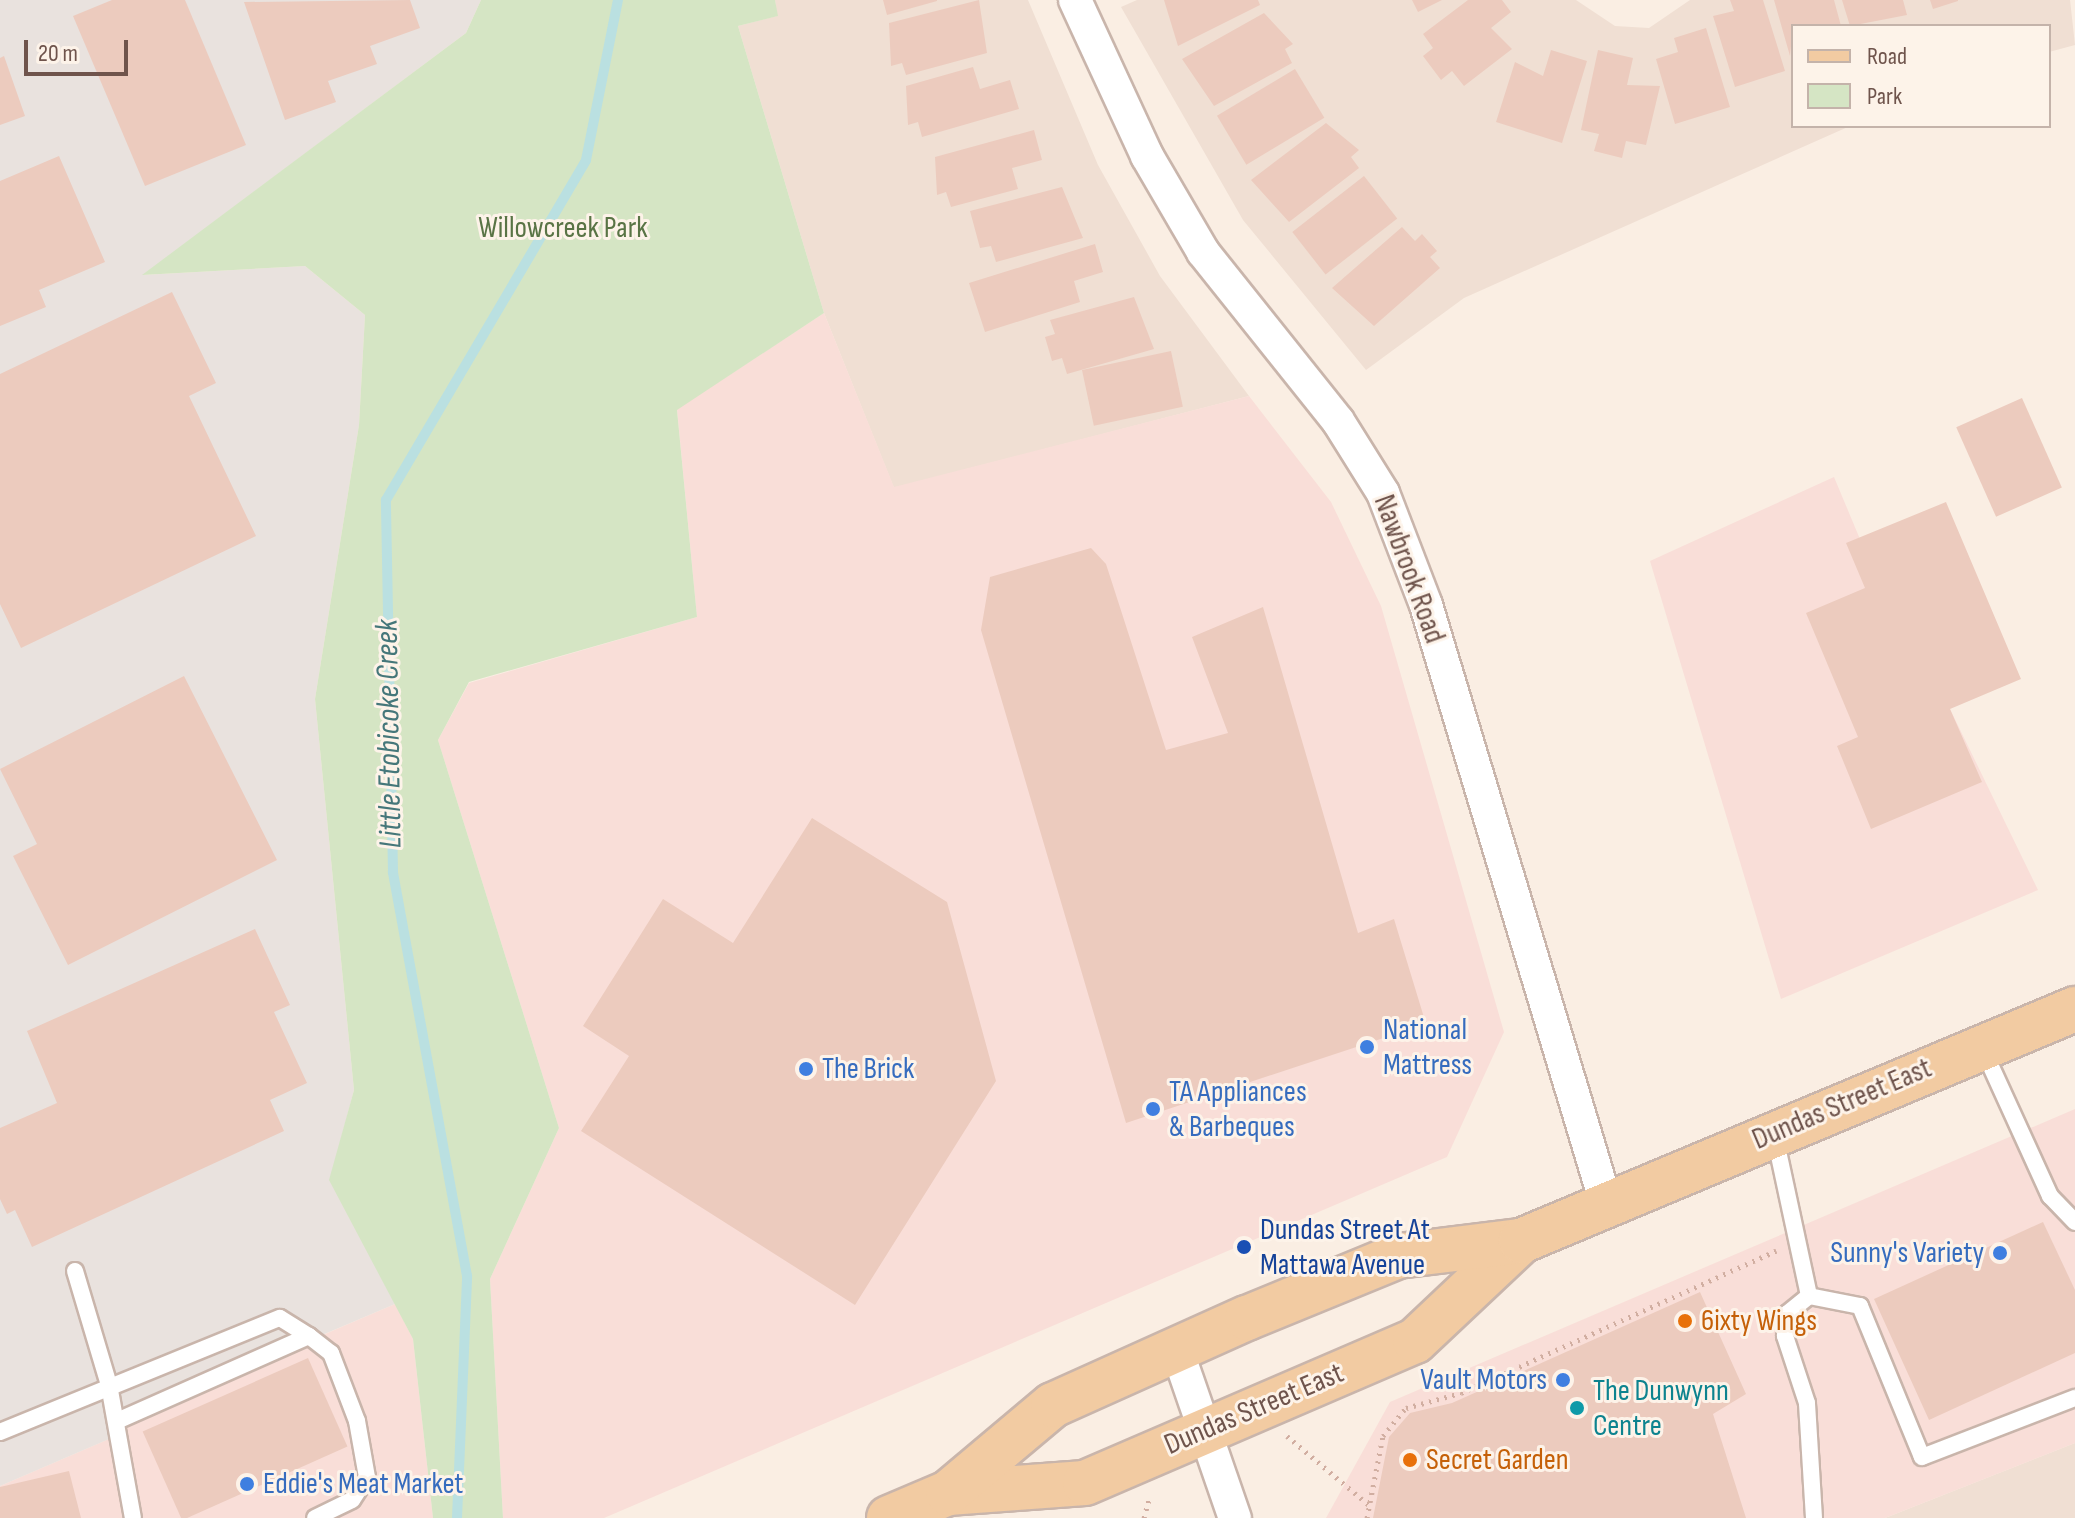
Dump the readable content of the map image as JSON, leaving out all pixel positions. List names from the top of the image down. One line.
{"streets":{"main road":["Dundas Street East"],"street":["Nawbrook Road"]},"crossings":[["Nawbrook Road","Dundas Street East"]],"water":["Little Etobicoke Creek"],"parks":["Willowcreek Park"],"places":["National Mattress","The Brick","TA Appliances & Barbeques","Dundas Street At Mattawa Avenue","Sunny's Variety","6ixty Wings","Vault Motors","The Dunwynn Centre","Secret Garden","Eddie's Meat Market"],"legend":["Road","Park"],"scale_bar":"20 m"}
